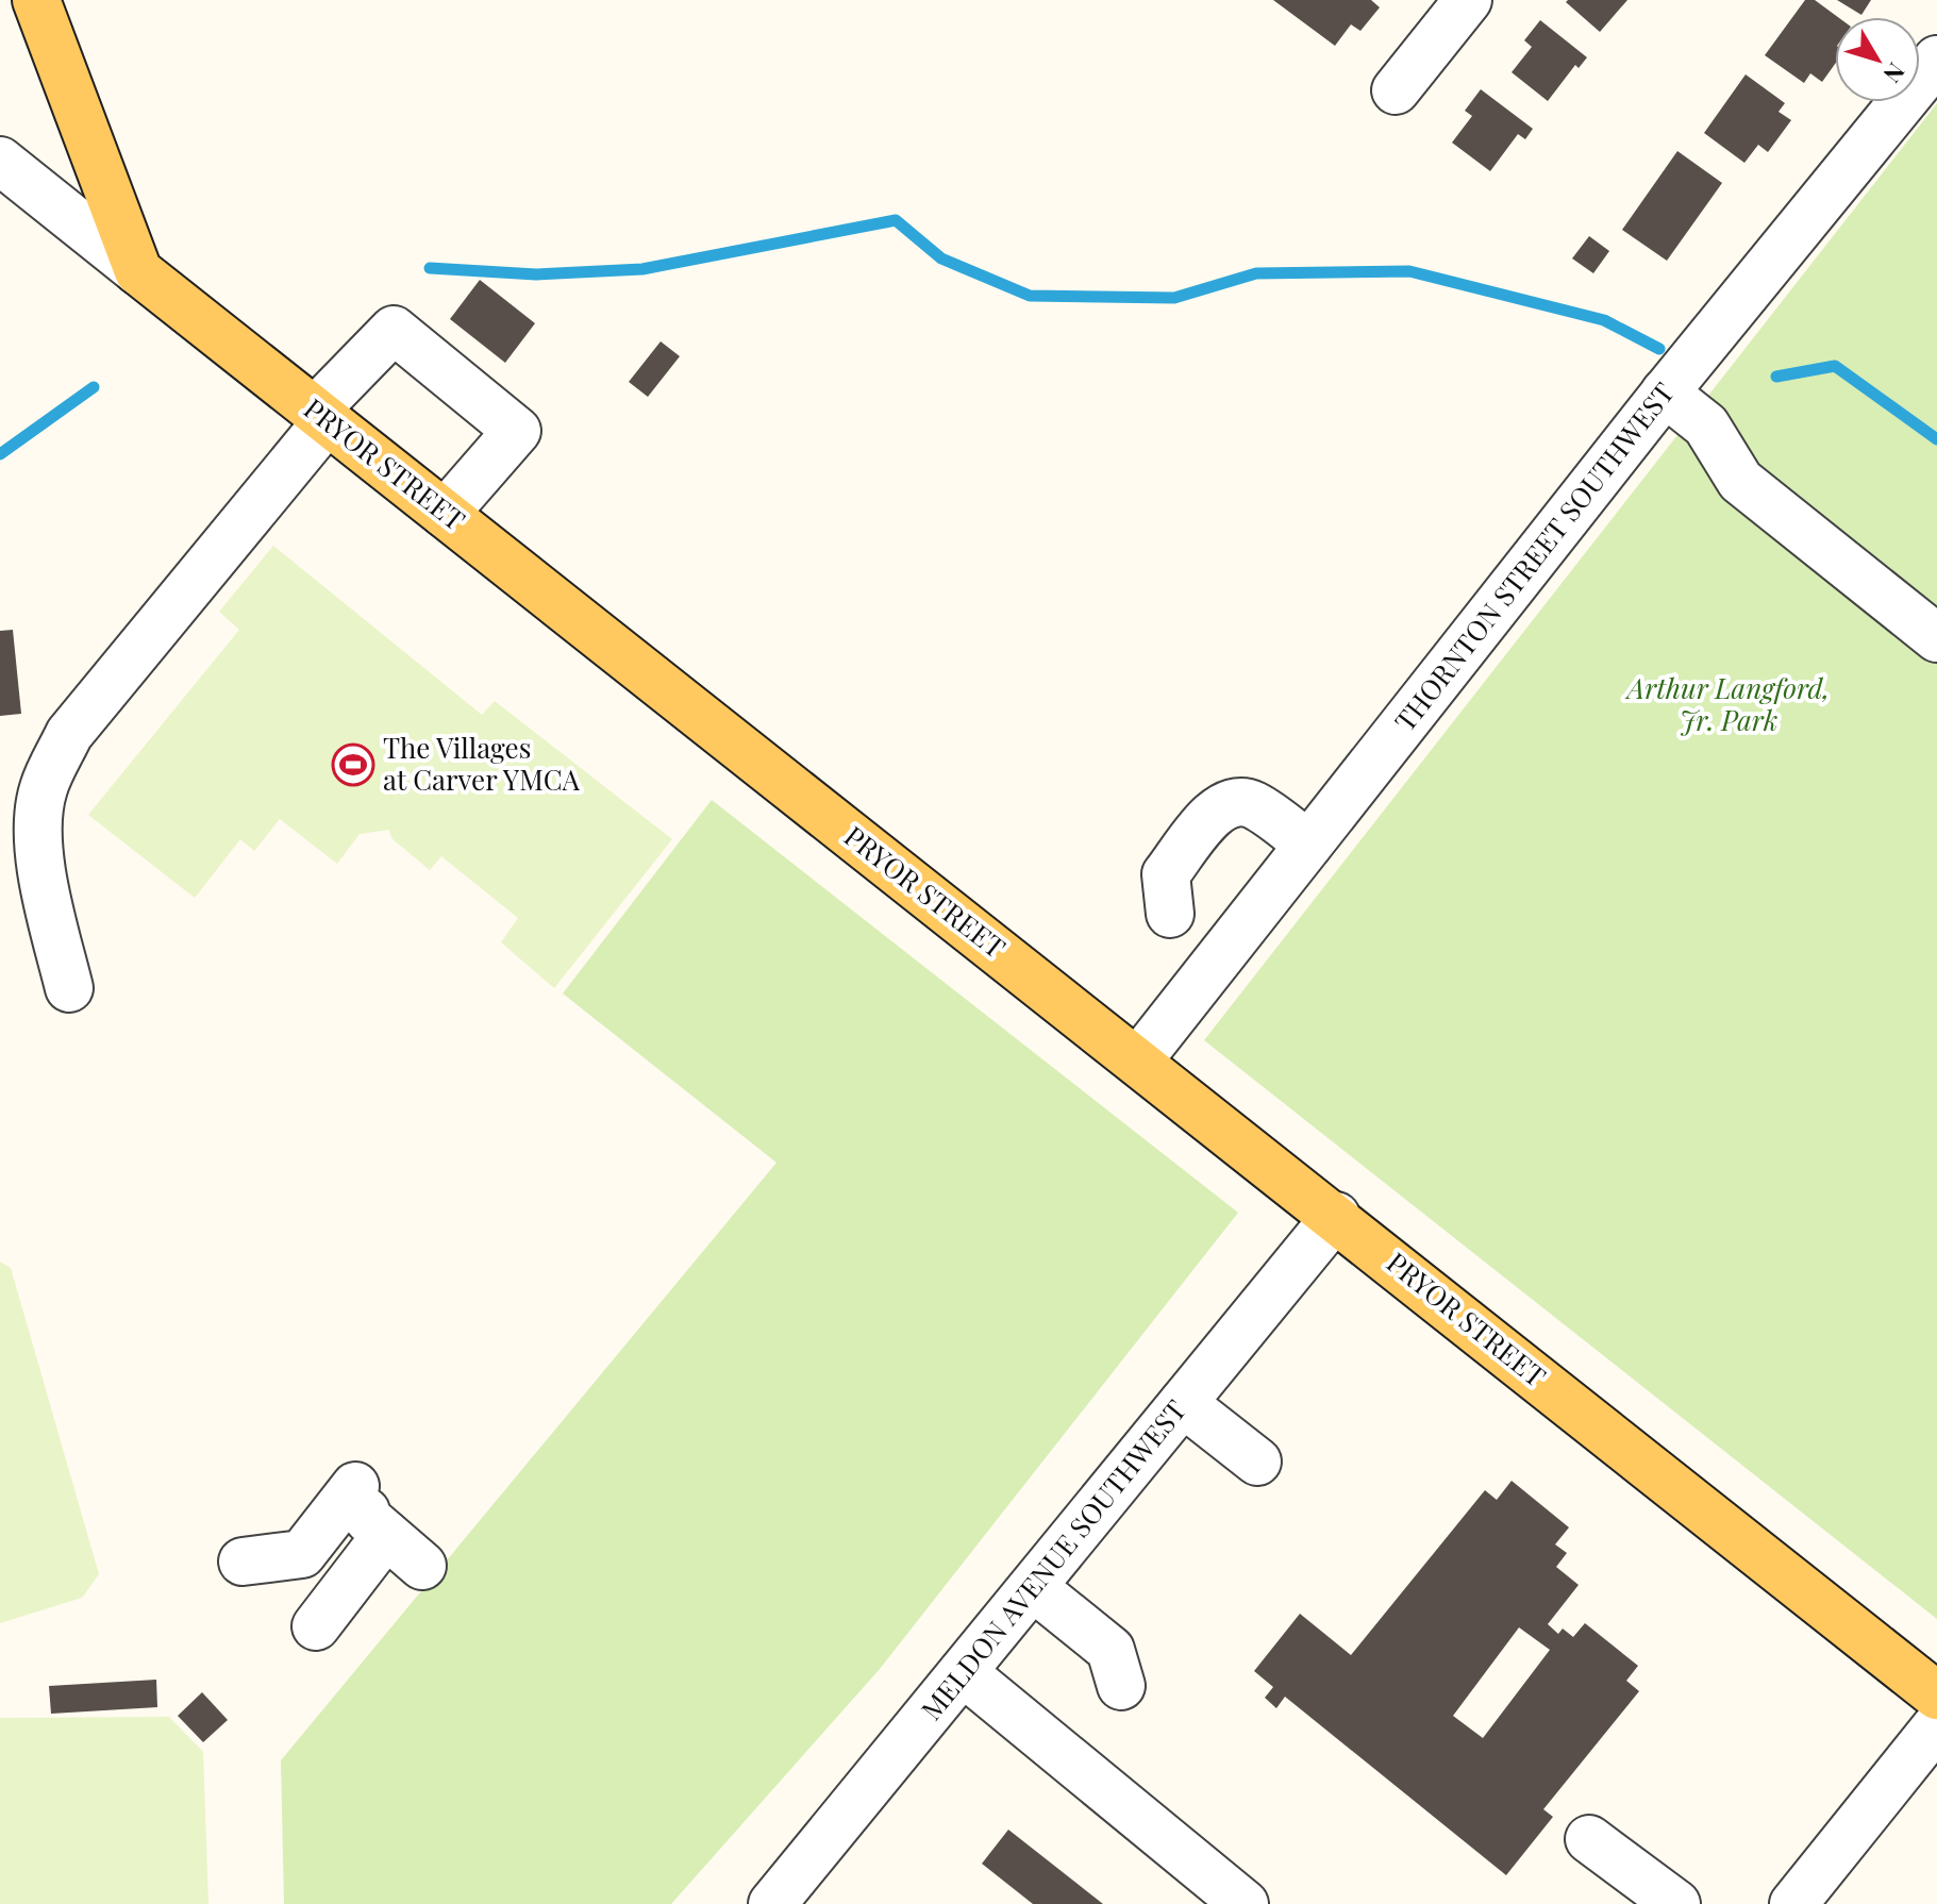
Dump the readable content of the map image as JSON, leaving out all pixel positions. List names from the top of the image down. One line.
{"streets":{"main road":["PRYOR STREET"],"street":["THORNTON STREET SOUTHWEST","MELDON AVENUE SOUTHWEST"]},"crossings":[["PRYOR STREET","THORNTON STREET SOUTHWEST"],["PRYOR STREET","MELDON AVENUE SOUTHWEST"]],"parks":["Arthur Langford, Jr. Park"],"places":{"sports":["The Villages at Carver YMCA"]},"north":"bottom right"}
